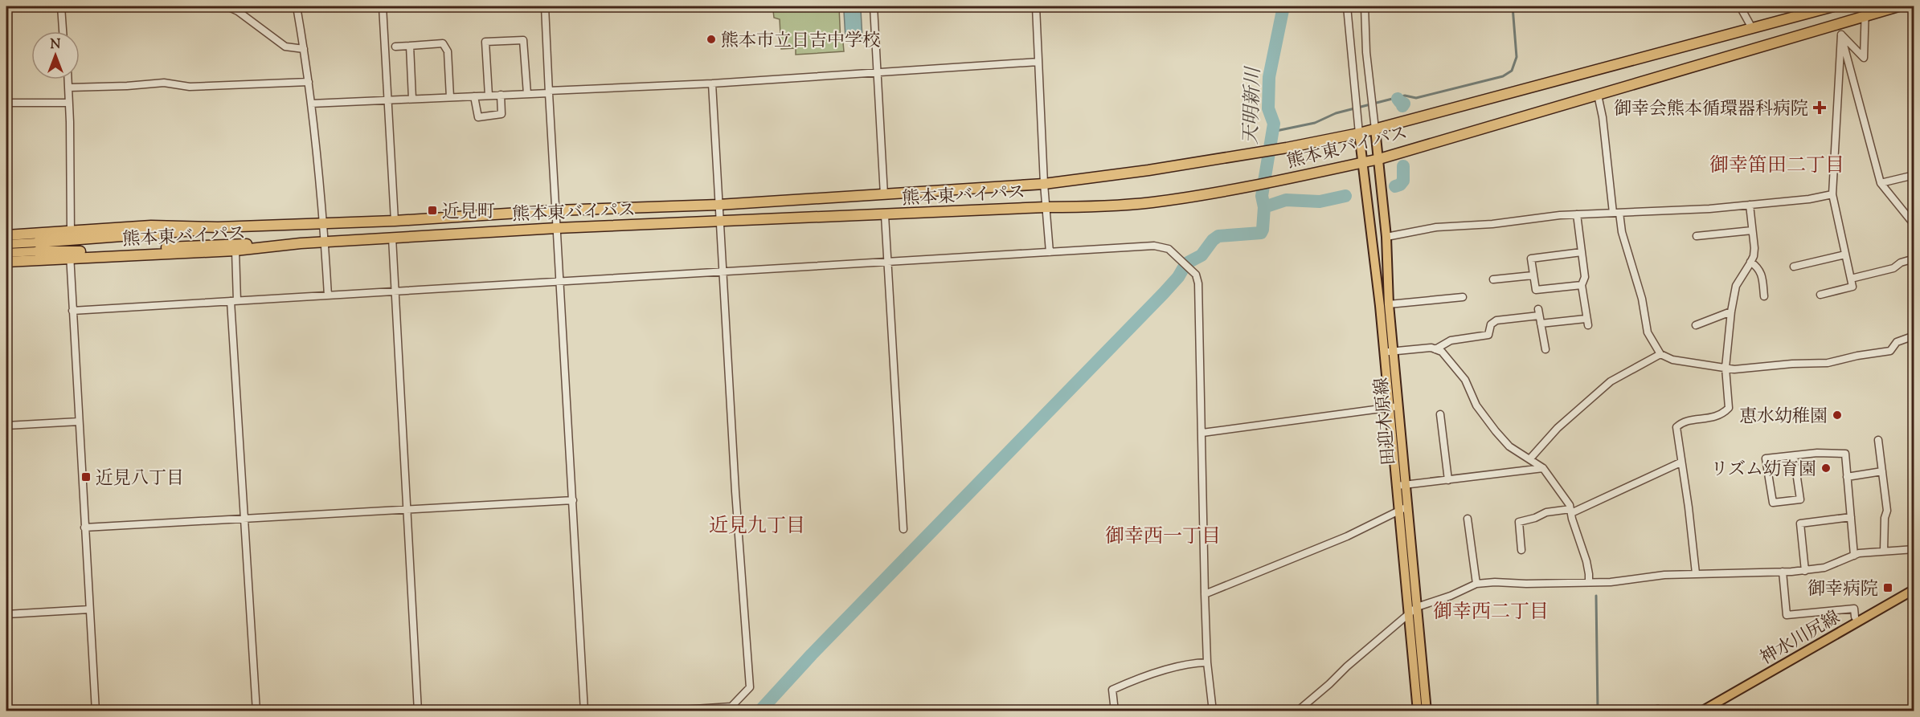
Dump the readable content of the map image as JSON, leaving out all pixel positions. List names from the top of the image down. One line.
{"streets":{"highway":["熊本東バイパス"],"main road":["田迎木原線","神水川尻線"]},"crossings":[["熊本東バイパス","田迎木原線"]],"districts":["御幸笛田二丁目","近見九丁目","御幸西一丁目","御幸西二丁目"],"water":["天明新川"],"places":{"other":["熊本市立日吉中学校","恵水幼稚園","リズム幼育園"],"health":["御幸会熊本循環器科病院"],"transit":["近見町","近見八丁目","御幸病院"]},"north":"top"}
